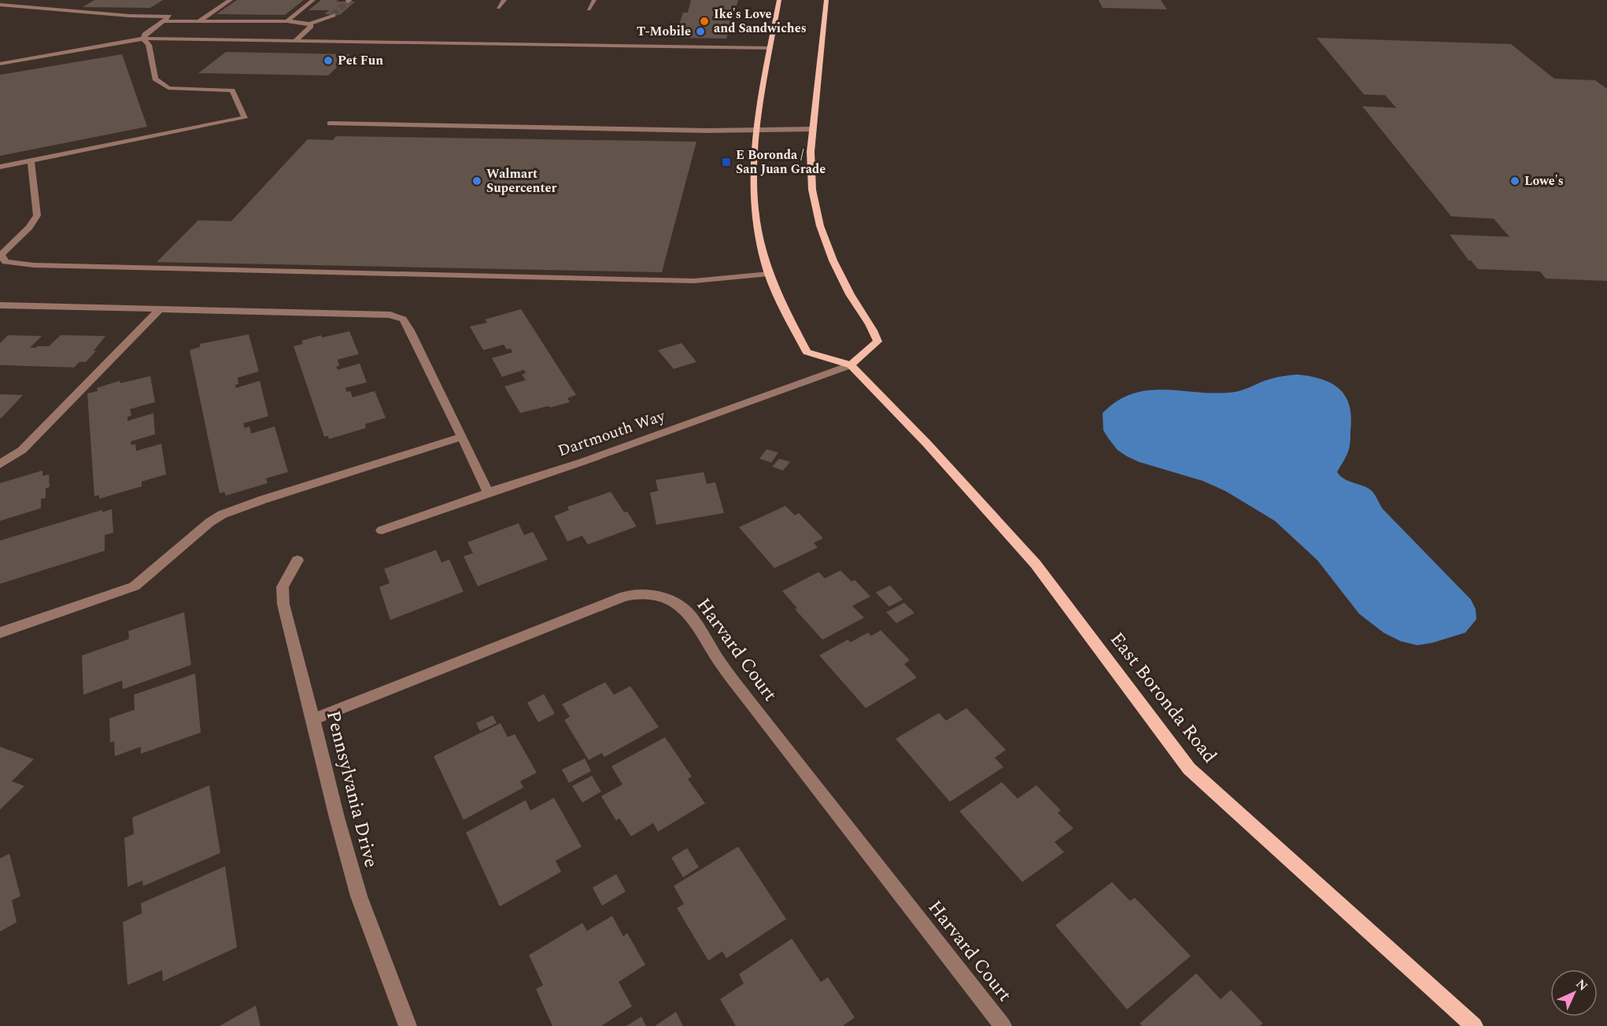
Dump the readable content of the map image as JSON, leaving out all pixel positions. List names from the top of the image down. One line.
{"streets":{"main road":["East Boronda Road"],"street":["Dartmouth Way","Harvard Court","Pennsylvania Drive"]},"crossings":[["Dartmouth Way","East Boronda Road"],["Harvard Court","Pennsylvania Drive"]],"places":{"other":["Ike's Love and Sandwiches","T-Mobile","Pet Fun","Walmart Supercenter","Lowe's"],"transit":["E Boronda / San Juan Grade"]},"north":"top right"}
